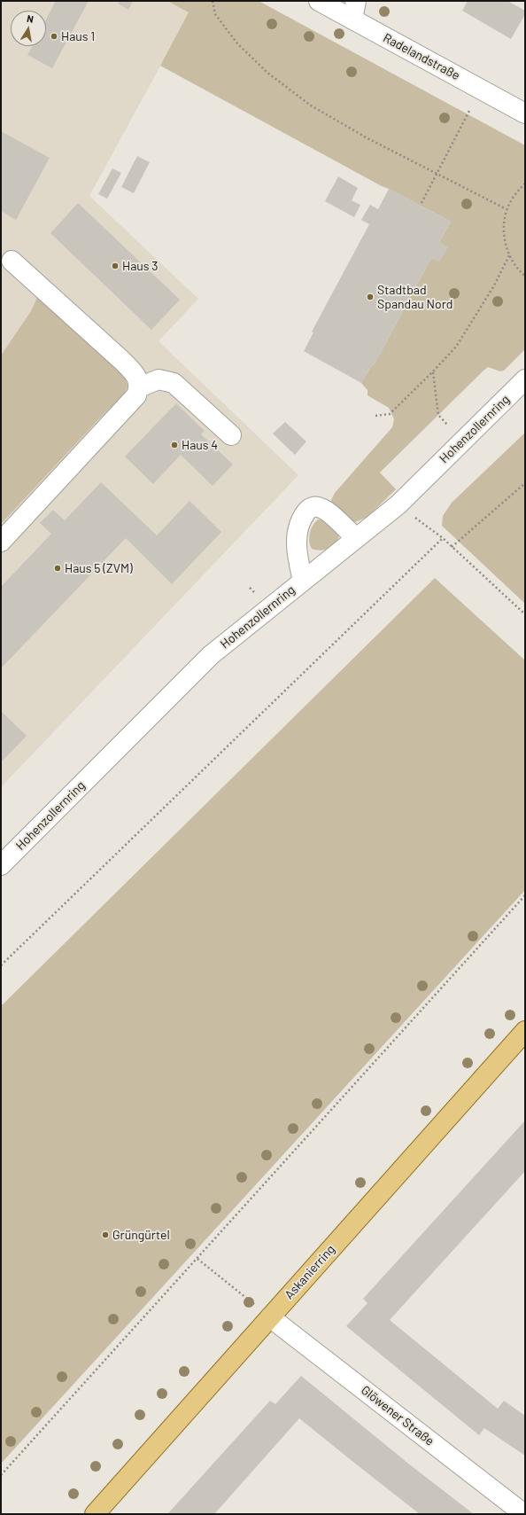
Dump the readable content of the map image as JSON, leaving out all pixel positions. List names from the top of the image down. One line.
{"streets":{"main road":["Askanierring"],"street":["Radelandstraße","Hohenzollernring","Glöwener Straße"]},"crossings":[["Askanierring","Glöwener Straße"]],"places":["Haus 1","Haus 3","Stadtbad Spandau Nord","Haus 4","Haus 5 (ZVM)","Grüngürtel"],"north":"top"}
